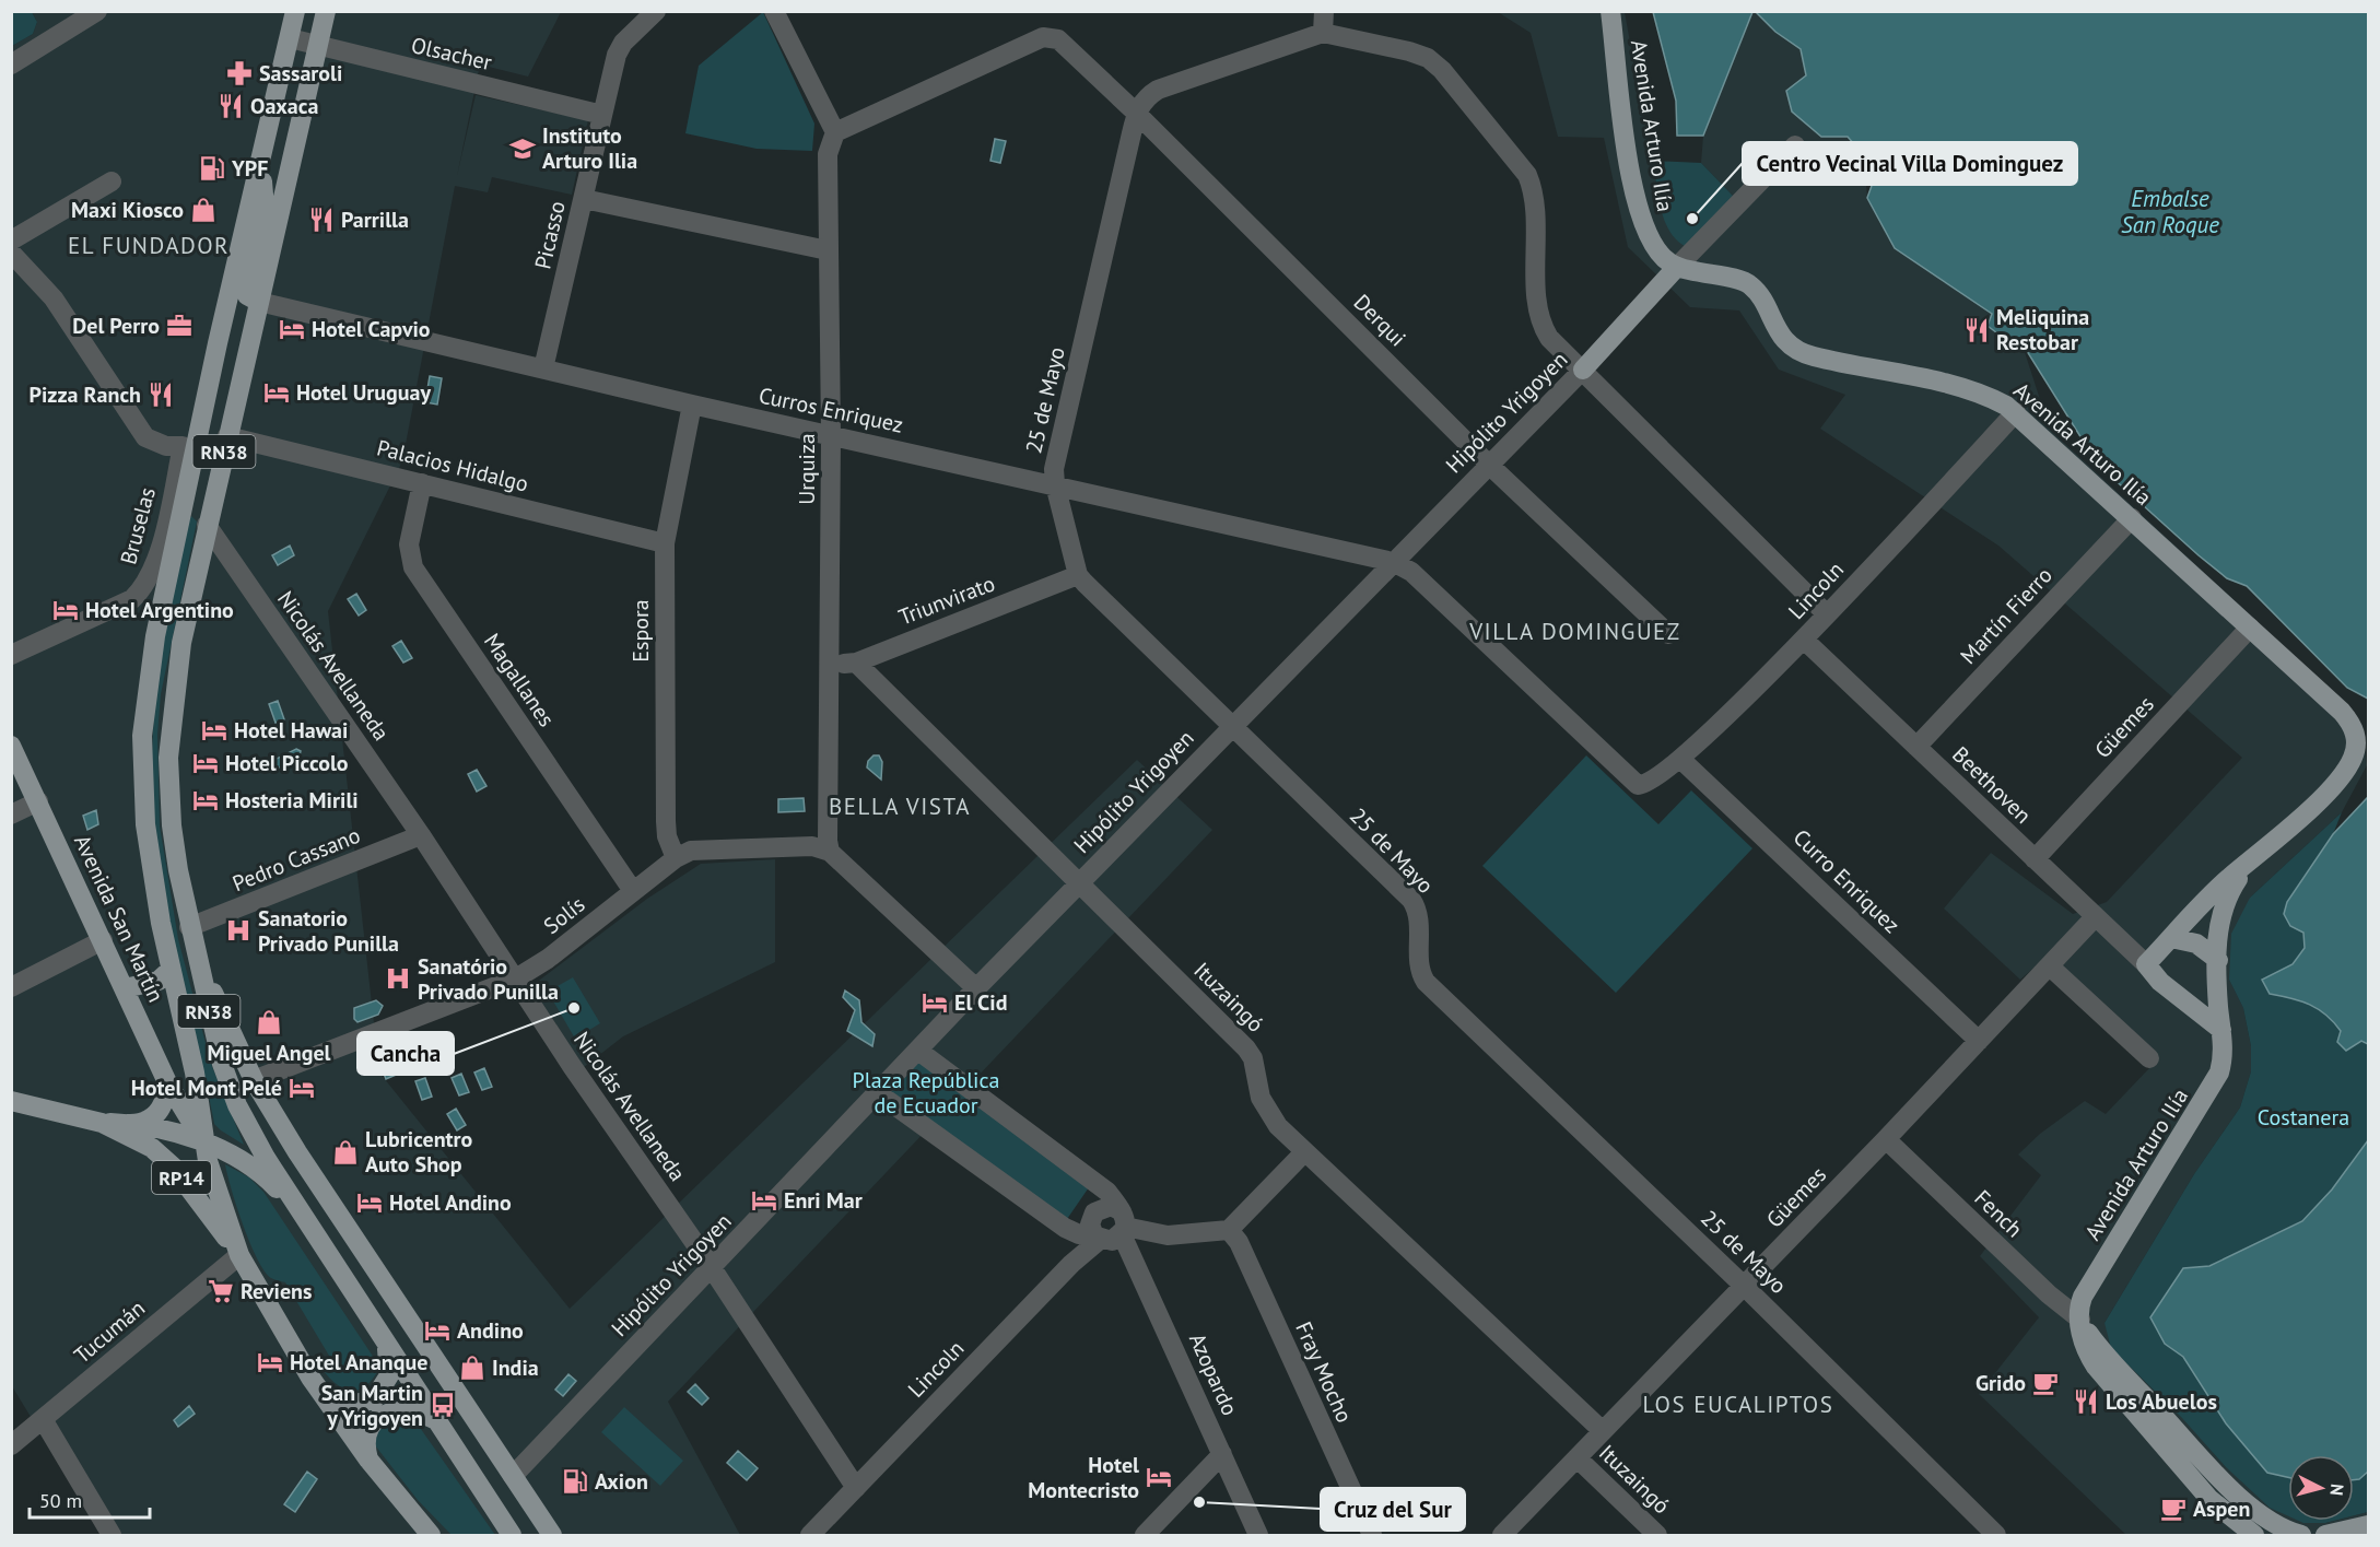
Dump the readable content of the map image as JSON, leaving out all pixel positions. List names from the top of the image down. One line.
{"streets":{"main road":["Avenida Arturo Ilía","Hipólito Yrigoyen","RN38","Avenida San Martín","RP14"],"street":["Olsacher","Picasso","Derqui","25 de Mayo","Curros Enriquez","Palacios Hidalgo","Urquiza","Bruselas","Lincoln","Triunvirato","Martín Fierro","Espora","Nicolás Avellaneda","Magallanes","Güemes","Beethoven","Pedro Cassano","Curro Enriquez","Solís","Ituzaingó","Fench","Tucumán","Fray Mocho","Azopardo"]},"crossings":[["Olsacher","Picasso"],["Olsacher","RN38"],["Avenida Arturo Ilía","Hipólito Yrigoyen"],["Avenida Arturo Ilía","Lincoln"],["Avenida Arturo Ilía","Martín Fierro"],["Avenida Arturo Ilía","Güemes"],["Avenida Arturo Ilía","Beethoven"],["Avenida Arturo Ilía","Fench"],["Picasso","Curros Enriquez"],["Derqui","25 de Mayo"],["Derqui","Hipólito Yrigoyen"],["Derqui","Urquiza"],["25 de Mayo","Curros Enriquez"],["25 de Mayo","Hipólito Yrigoyen"],["25 de Mayo","Triunvirato"],["25 de Mayo","Güemes"],["Curros Enriquez","Hipólito Yrigoyen"],["Curros Enriquez","RN38"],["Curros Enriquez","Urquiza"],["Curros Enriquez","Lincoln"],["Curros Enriquez","Espora"],["Hipólito Yrigoyen","Lincoln"],["Hipólito Yrigoyen","Nicolás Avellaneda"],["Hipólito Yrigoyen","Ituzaingó"],["Hipólito Yrigoyen","Azopardo"],["RN38","Palacios Hidalgo"],["RN38","Nicolás Avellaneda"],["RN38","Pedro Cassano"],["RN38","Avenida San Martín"],["RN38","RP14"],["RN38","Tucumán"],["Palacios Hidalgo","Espora"],["Palacios Hidalgo","Magallanes"],["Urquiza","Triunvirato"],["Urquiza","Solís"],["Lincoln","Nicolás Avellaneda"],["Lincoln","Beethoven"],["Lincoln","Curro Enriquez"],["Lincoln","Azopardo"],["Triunvirato","Ituzaingó"],["Martín Fierro","Beethoven"],["Espora","Solís"],["Nicolás Avellaneda","Pedro Cassano"],["Nicolás Avellaneda","Solís"],["Magallanes","Solís"],["Güemes","Beethoven"],["Güemes","Curro Enriquez"],["Güemes","Ituzaingó"],["Güemes","Fench"],["Avenida San Martín","RP14"],["RP14","Tucumán"]],"districts":["EL FUNDADOR","VILLA DOMINGUEZ","BELLA VISTA","LOS EUCALIPTOS"],"water":["Embalse San Roque"],"parks":["Plaza República de Ecuador","Costanera"],"places":{"pharmacy":["Sassaroli"],"restaurant":["Oaxaca","Parrilla","Meliquina Restobar","Pizza Ranch","Los Abuelos"],"school or university":["Instituto Arturo Ilia"],"fuel station":["YPF","Axion"],"shop":["Maxi Kiosco","Miguel Angel","Lubricentro Auto Shop","India"],"other":["Centro Vecinal Villa Dominguez","Cancha","Cruz del Sur"],"office":["Del Perro"],"hotel":["Hotel Capvio","Hotel Uruguay","Hotel Argentino","Hotel Hawai","Hotel Piccolo","Hosteria Mirili","El Cid","Hotel Mont Pelé","Enri Mar","Hotel Andino","Andino","Hotel Ananque","Hotel Montecristo"],"hospital":["Sanatorio Privado Punilla","Sanatório Privado Punilla"],"supermarket":["Reviens"],"cafe":["Grido","Aspen"],"bus stop":["San Martin y Yrigoyen"]},"scale_bar":"50 m","north":"right"}
